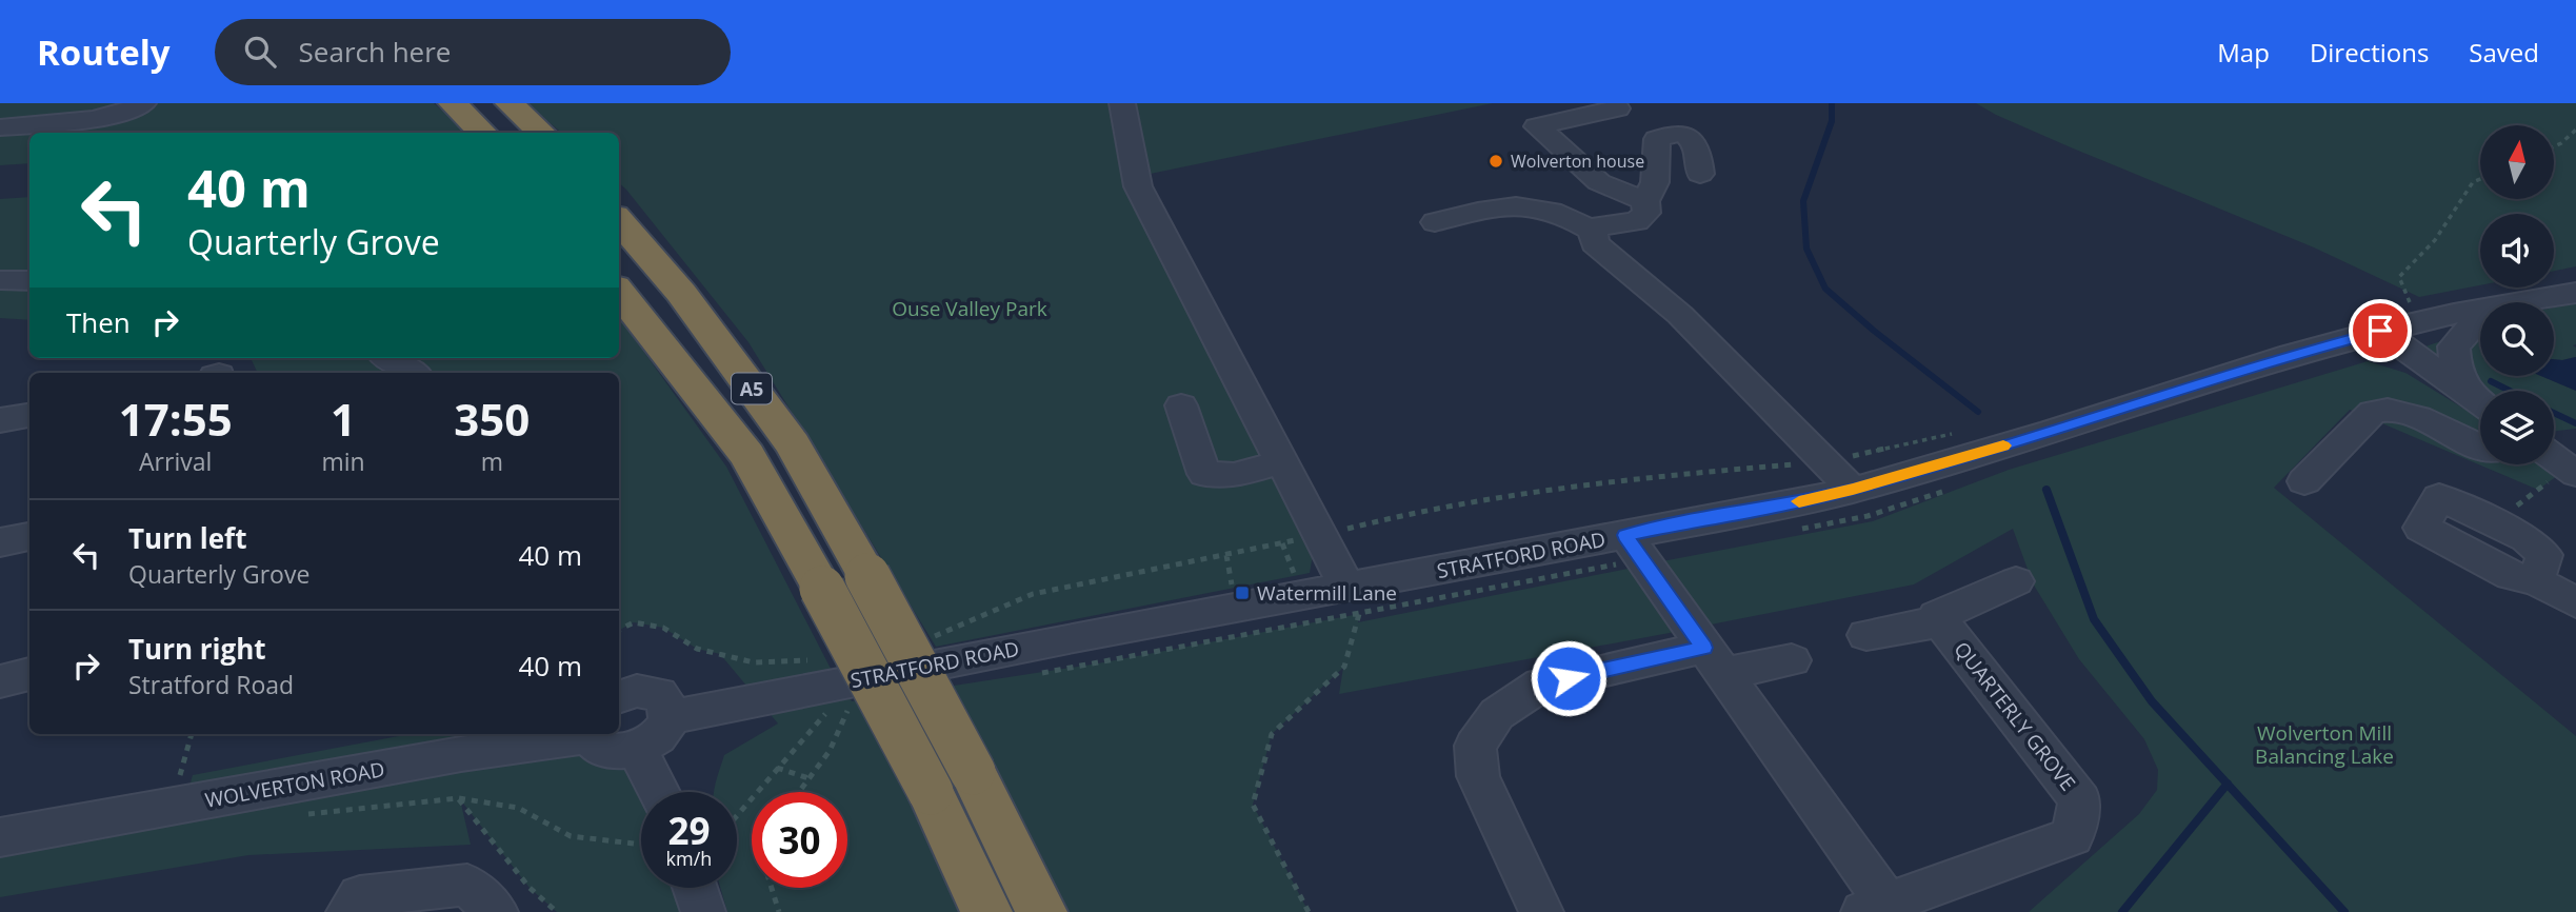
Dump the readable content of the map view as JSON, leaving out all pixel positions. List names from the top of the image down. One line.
{"streets":{"highway":["A5"],"street":["STRATFORD ROAD","QUARTERLY GROVE","WOLVERTON ROAD"]},"crossings":[["STRATFORD ROAD","QUARTERLY GROVE"]],"parks":["Ouse Valley Park","Wolverton Mill Balancing Lake"],"places":{"other":["Wolverton house"],"transit":["Watermill Lane"]},"north":"top","page":{"header":"Routely","search":"Search here","nav":["Map","Directions","Saved"],"turn":["40 m","Quarterly Grove"],"then":"Then","eta":["17:55","Arrival","1","min","350","m"],"list":[{"name":"Turn left","note":"Quarterly Grove","value":"40 m"},{"name":"Turn right","note":"Stratford Road","value":"40 m"}],"speed":"29 km/h","limit":"30"}}
